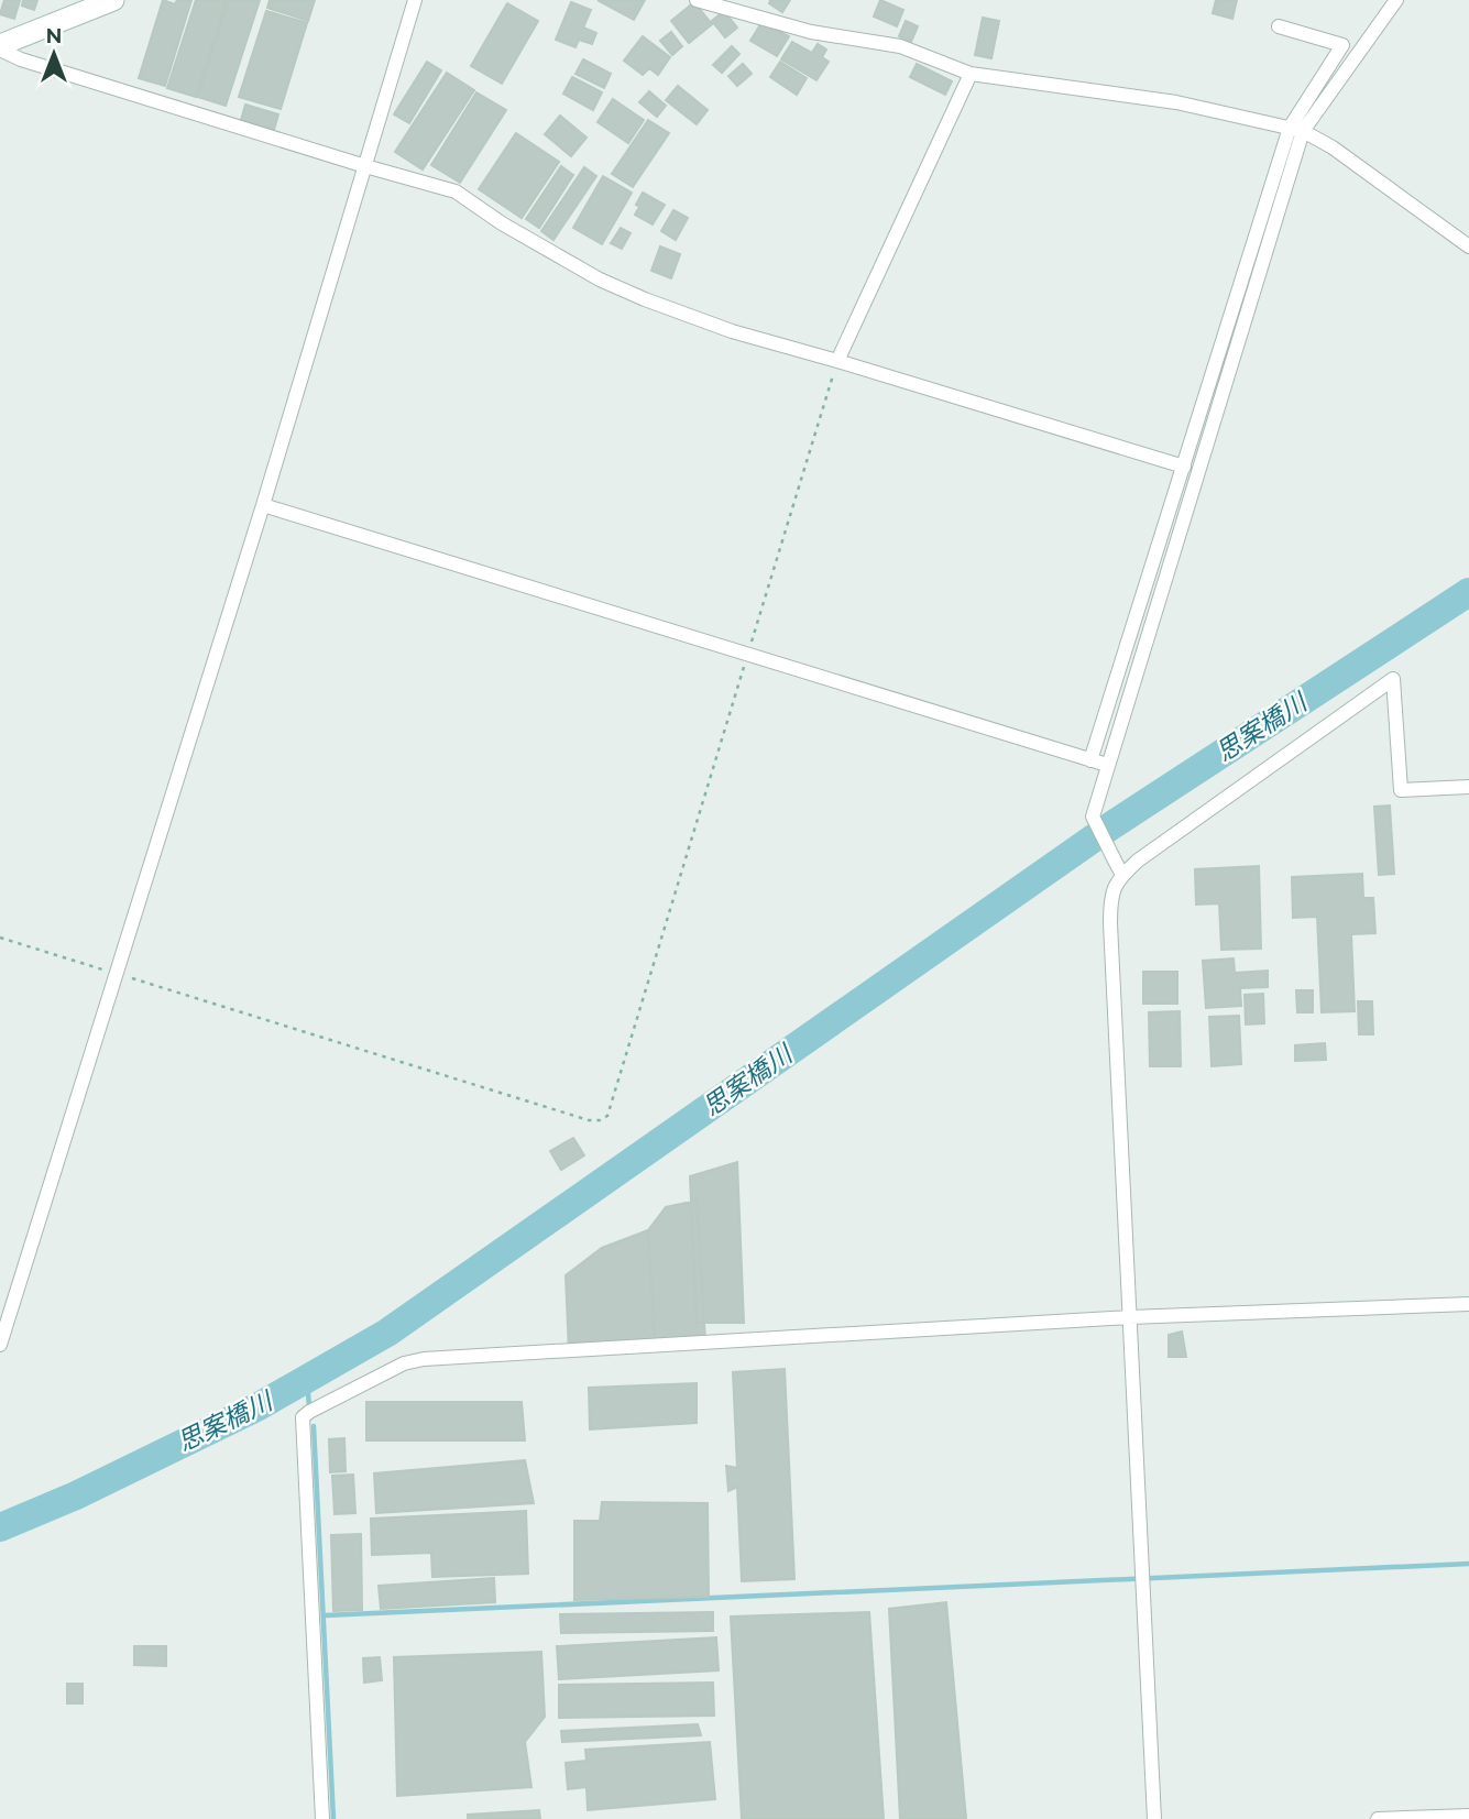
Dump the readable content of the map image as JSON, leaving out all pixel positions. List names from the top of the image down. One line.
{"water":["思案橋川"],"north":"top"}
